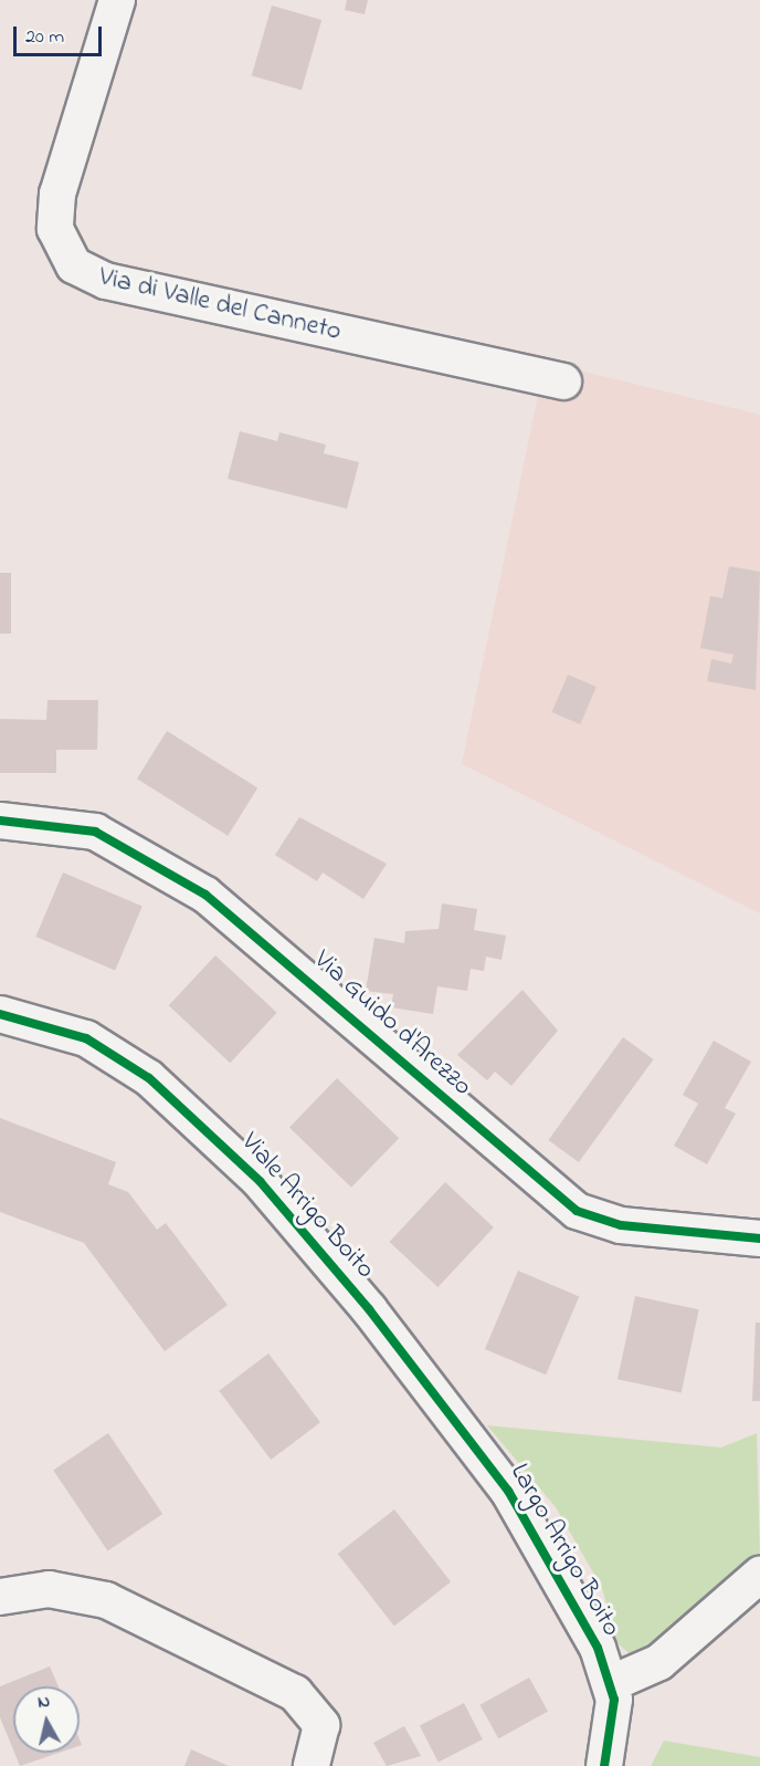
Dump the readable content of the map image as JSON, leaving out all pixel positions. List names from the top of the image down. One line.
{"streets":{"street":["Via di Valle del Canneto","Via Guido d'Arezzo","Viale Arrigo Boito","Largo Arrigo Boito"]},"crossings":[["Viale Arrigo Boito","Largo Arrigo Boito"]],"scale_bar":"20 m","north":"top"}
